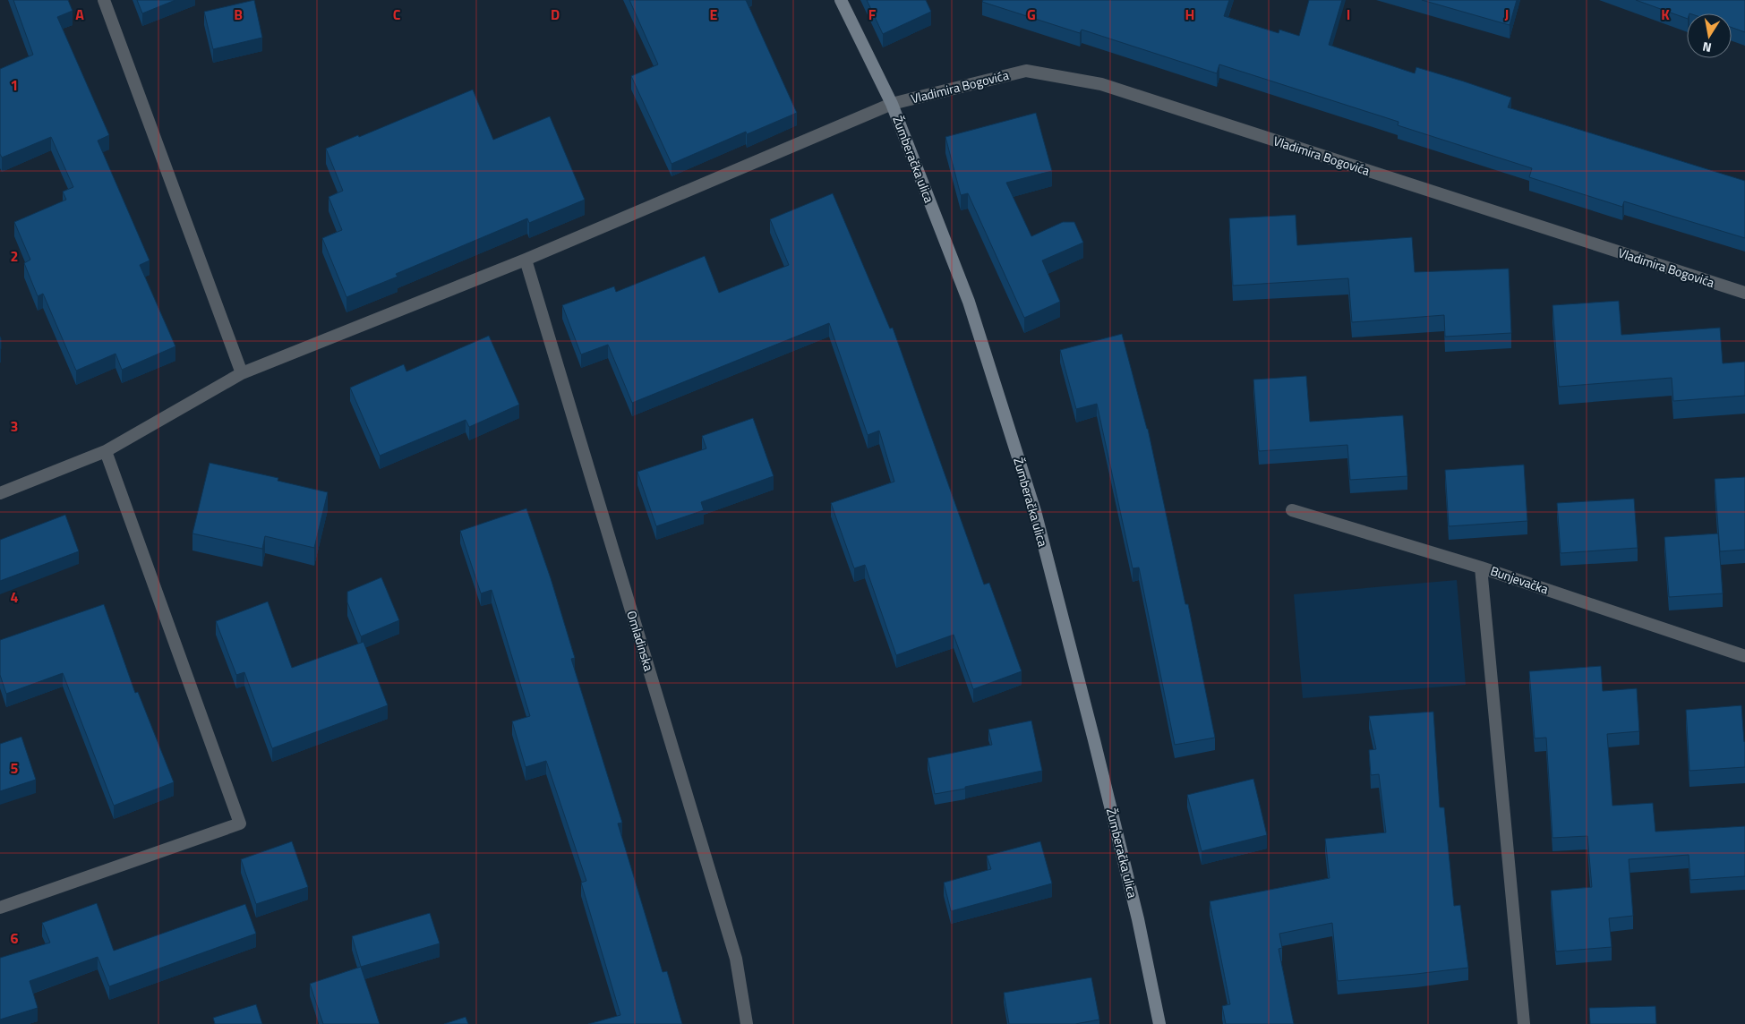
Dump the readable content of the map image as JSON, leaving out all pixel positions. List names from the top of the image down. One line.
{"streets":{"main road":["Žumberačka ulica"],"street":["Vladimira Bogovića","Bunjevačka","Omladinska"]},"crossings":[["Vladimira Bogovića","Žumberačka ulica"],["Vladimira Bogovića","Omladinska"]],"north":"bottom","grid":{"columns":["A","B","C","D","E","F","G","H","I","J","K"],"rows":["1","2","3","4","5","6"]}}
